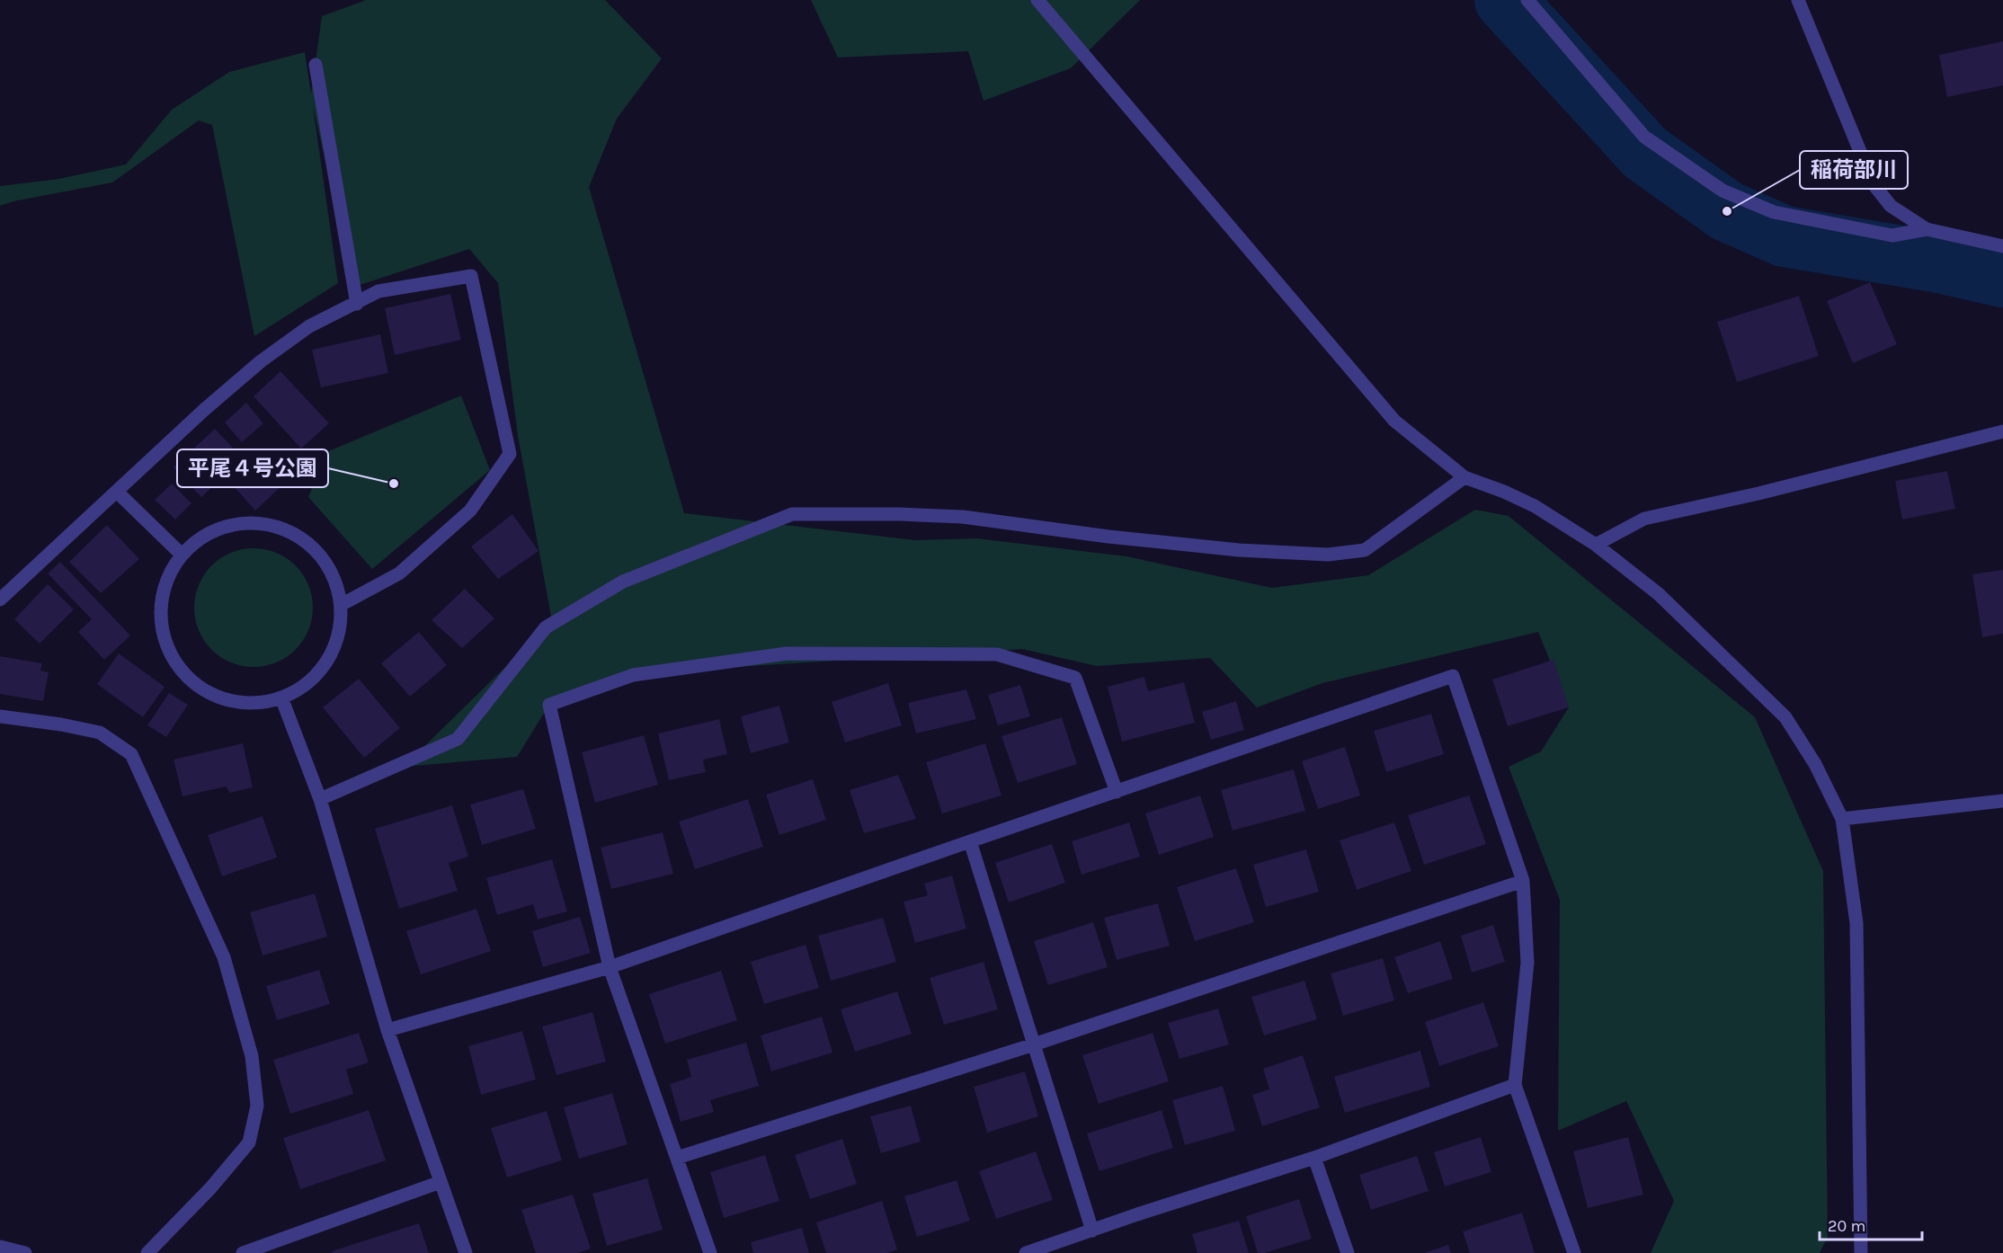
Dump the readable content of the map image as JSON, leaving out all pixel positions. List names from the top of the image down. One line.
{"places":["稲荷部川","平尾４号公園"],"scale_bar":"20 m"}
